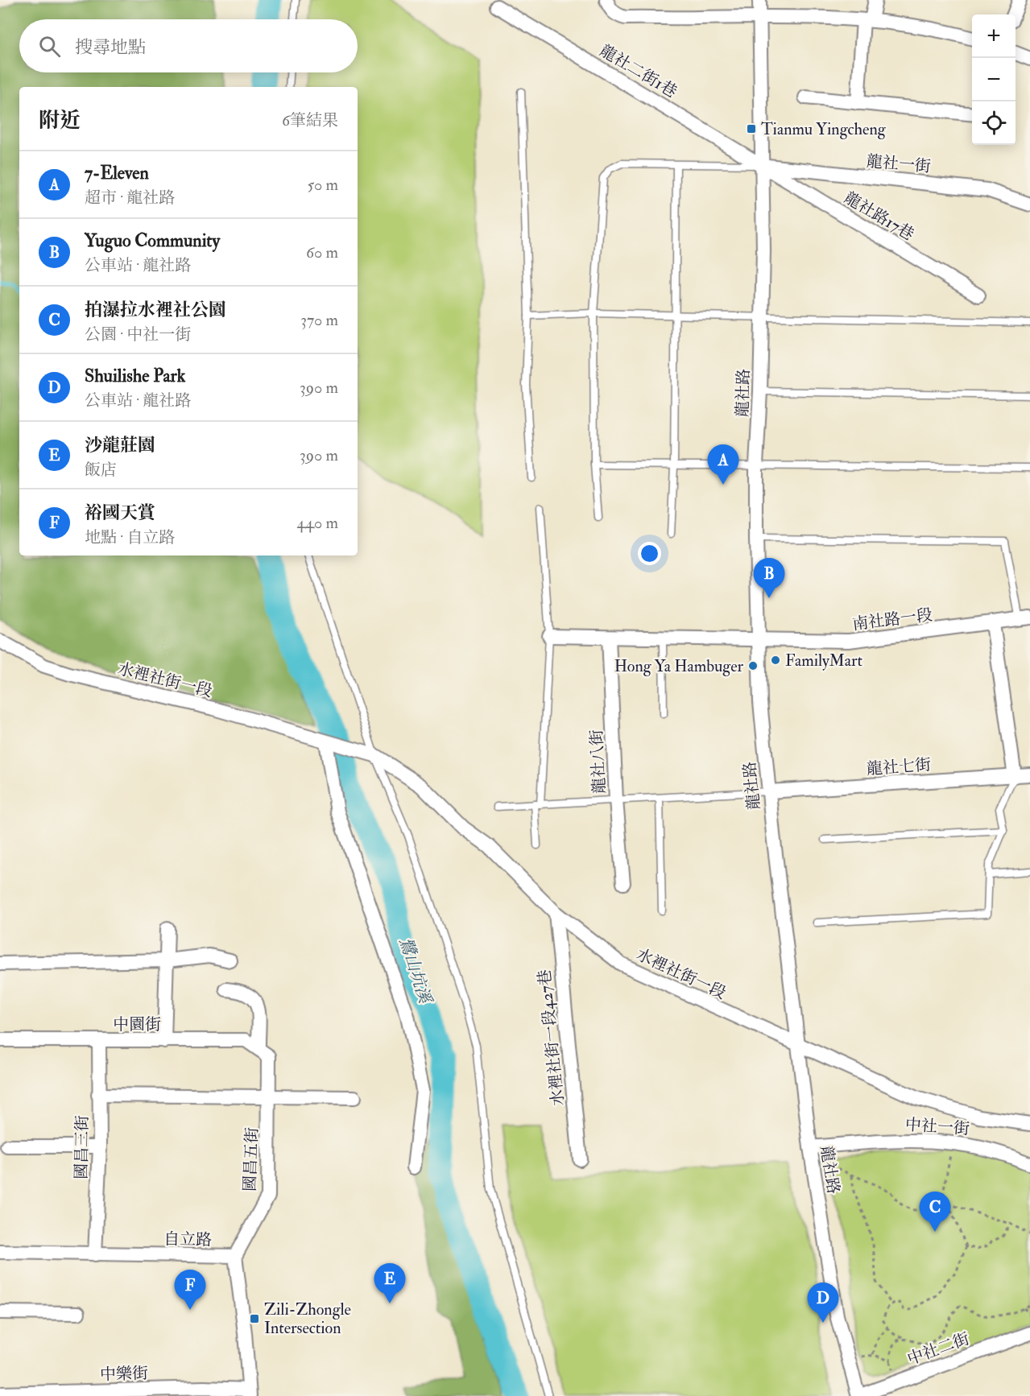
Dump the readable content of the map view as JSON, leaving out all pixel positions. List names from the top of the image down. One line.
{"streets":{"street":["龍社二街1巷","龍社一街","龍社路17巷","龍社路","南社路一段","水裡社街一段","龍社八街","龍社七街","中園街","水裡社街一段427巷","中社一街","國昌三街","國昌五街","自立路","中社二街","中樂街"]},"crossings":[["龍社二街1巷","龍社一街"],["龍社二街1巷","龍社路17巷"],["龍社二街1巷","龍社路"],["龍社一街","龍社路17巷"],["龍社一街","龍社路"],["龍社路17巷","龍社路"],["龍社路","南社路一段"],["龍社路","水裡社街一段"],["龍社路","龍社七街"],["龍社路","中社一街"],["龍社路","中社二街"],["水裡社街一段","水裡社街一段427巷"],["中園街","國昌三街"],["中園街","國昌五街"],["國昌三街","自立路"],["國昌五街","自立路"]],"water":["鷺山坑溪"],"places":{"transit":["Tianmu Yingcheng","Zili-Zhongle Intersection"],"other":["FamilyMart","Hong Ya Hambuger"]},"page":{"map_buttons":["+","−"],"search":"搜尋地點","heading":["附近","6筆結果"],"list":[{"mark":"A","name":"7-Eleven","note":"超市 · 龍社路","value":"50 m"},{"mark":"B","name":"Yuguo Community","note":"公車站 · 龍社路","value":"60 m"},{"mark":"C","name":"拍瀑拉水裡社公園","note":"公園 · 中社一街","value":"370 m"},{"mark":"D","name":"Shuilishe Park","note":"公車站 · 龍社路","value":"390 m"},{"mark":"E","name":"沙龍莊園","note":"飯店","value":"390 m"},{"mark":"F","name":"裕國天賞","note":"地點 · 自立路","value":"440 m"}],"pins":["A","B","C","E","F","D"]}}
